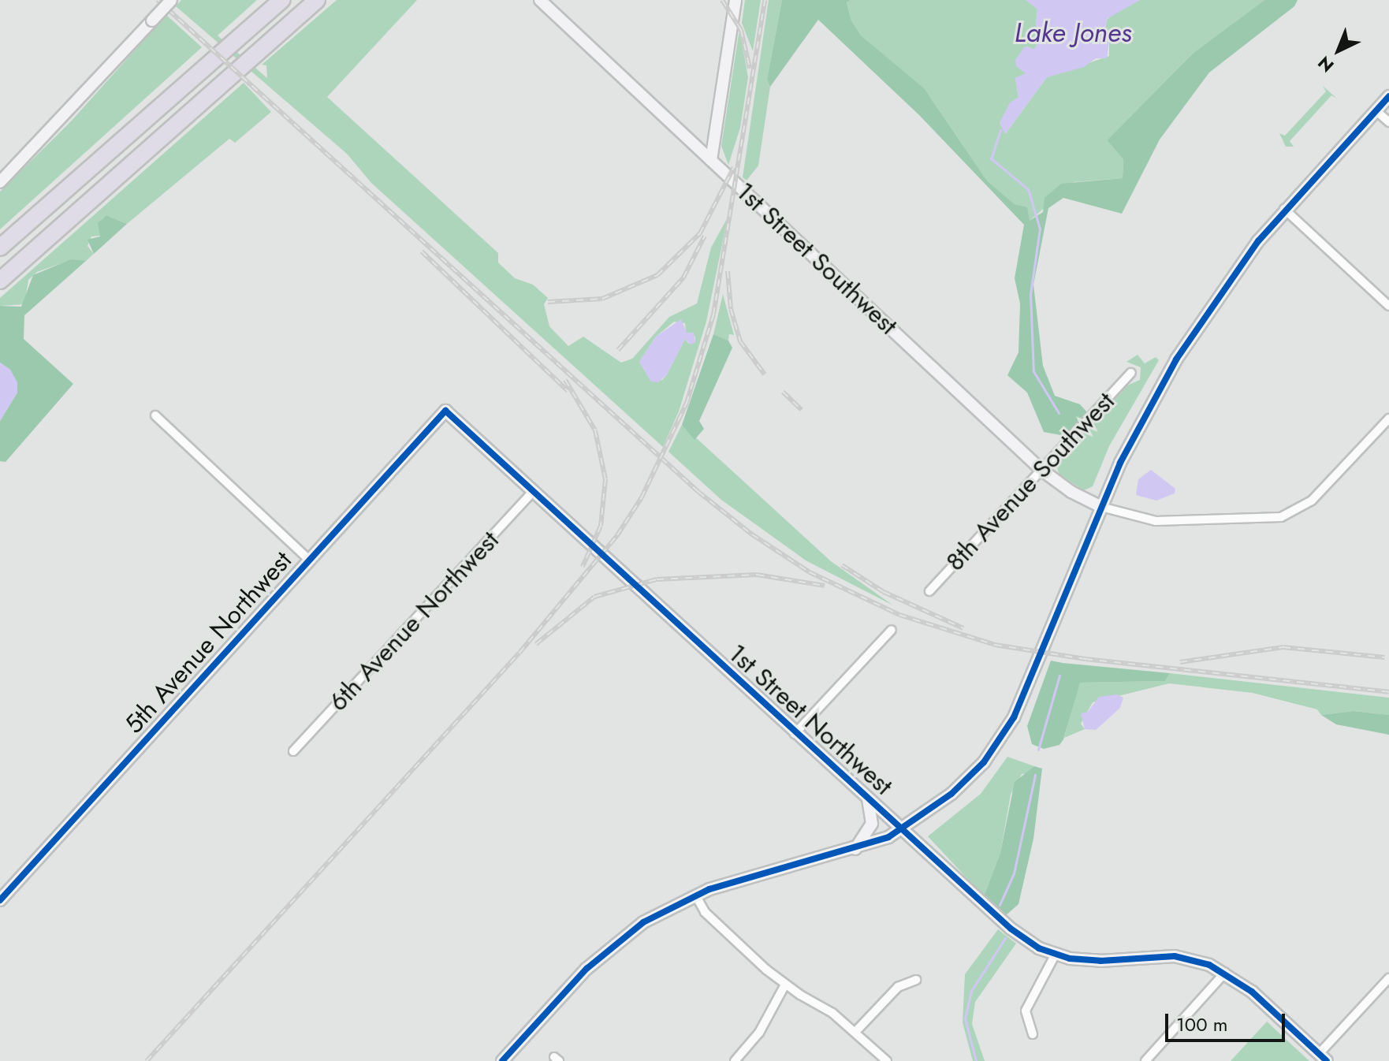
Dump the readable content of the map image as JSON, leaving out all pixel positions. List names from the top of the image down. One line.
{"streets":{"street":["1st Street Southwest","8th Avenue Southwest","6th Avenue Northwest","5th Avenue Northwest","1st Street Northwest"]},"crossings":[["1st Street Southwest","8th Avenue Southwest"],["6th Avenue Northwest","1st Street Northwest"],["5th Avenue Northwest","1st Street Northwest"]],"water":["Lake Jones"],"scale_bar":"100 m","north":"bottom left"}
